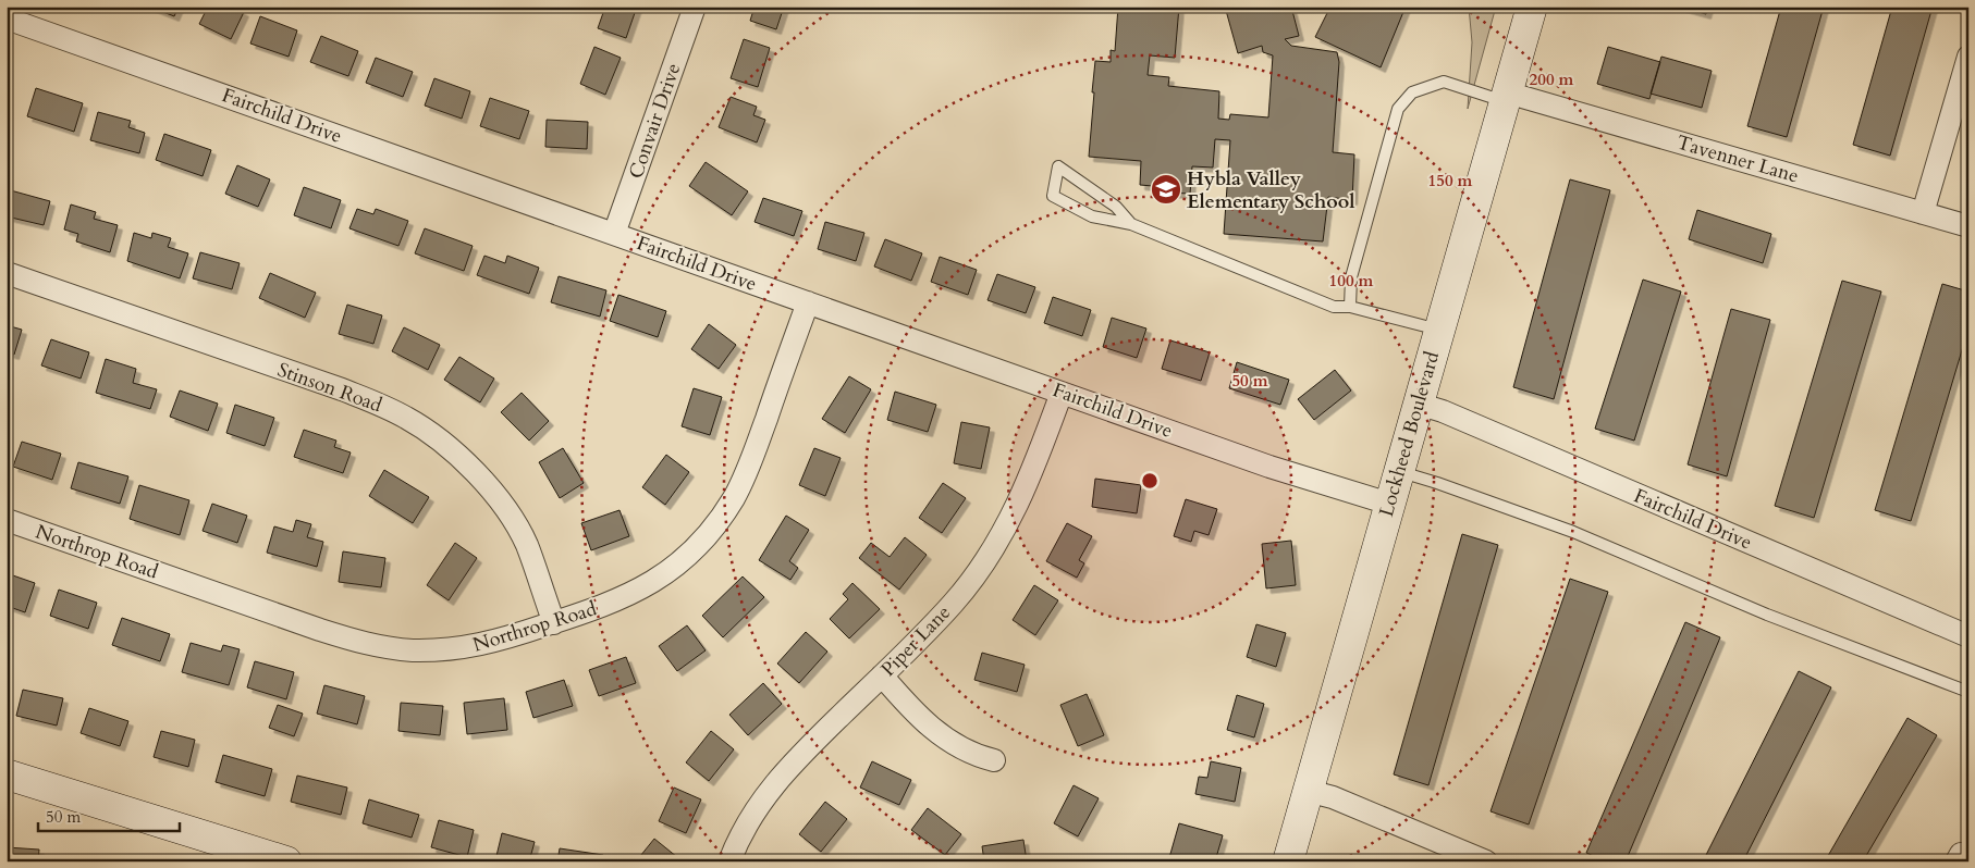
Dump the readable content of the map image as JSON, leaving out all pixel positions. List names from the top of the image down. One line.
{"streets":{"street":["Fairchild Drive","Convair Drive","Tavenner Lane","Stinson Road","Lockheed Boulevard","Northrop Road","Piper Lane"]},"crossings":[["Fairchild Drive","Convair Drive"],["Fairchild Drive","Lockheed Boulevard"],["Fairchild Drive","Northrop Road"],["Fairchild Drive","Piper Lane"],["Tavenner Lane","Lockheed Boulevard"],["Stinson Road","Northrop Road"]],"places":{"school or university":["Hybla Valley Elementary School"]},"scale_bar":"50 m","rings":["200 m","150 m","100 m","50 m"]}
